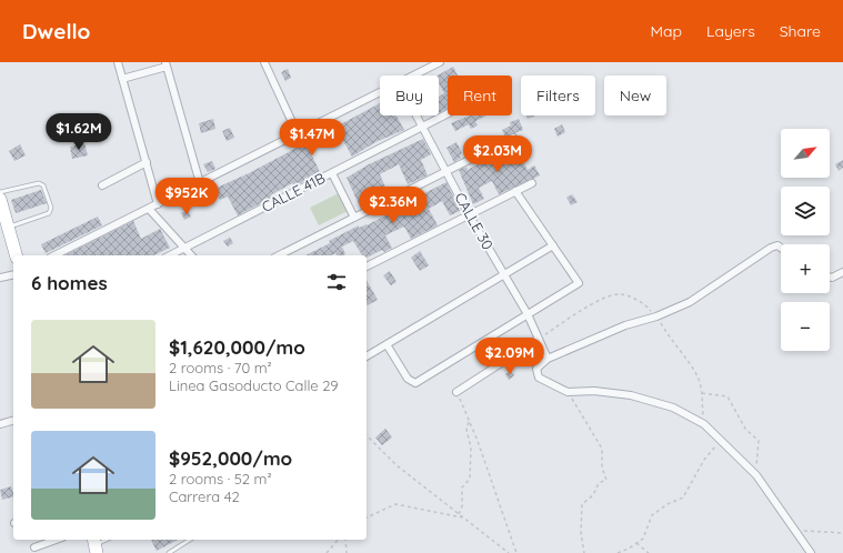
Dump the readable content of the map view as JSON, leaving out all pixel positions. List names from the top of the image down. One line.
{"streets":{"street":["CALLE 41B","CALLE 30"]},"crossings":[["CALLE 41B","CALLE 30"]],"north":"top right","page":{"header":"Dwello","nav":["Map","Layers","Share"],"chip":["Buy","Rent","Filters","New"],"price":["$1.62M","$1.47M","$2.03M","$952K","$2.36M","$2.09M"],"map_buttons":["+","−"],"heading":"6 homes","list":[{"name":"$1,620,000/mo","note":"2 rooms · 70 m² · Linea Gasoducto Calle 29"},{"name":"$952,000/mo","note":"2 rooms · 52 m² · Carrera 42"}]}}
